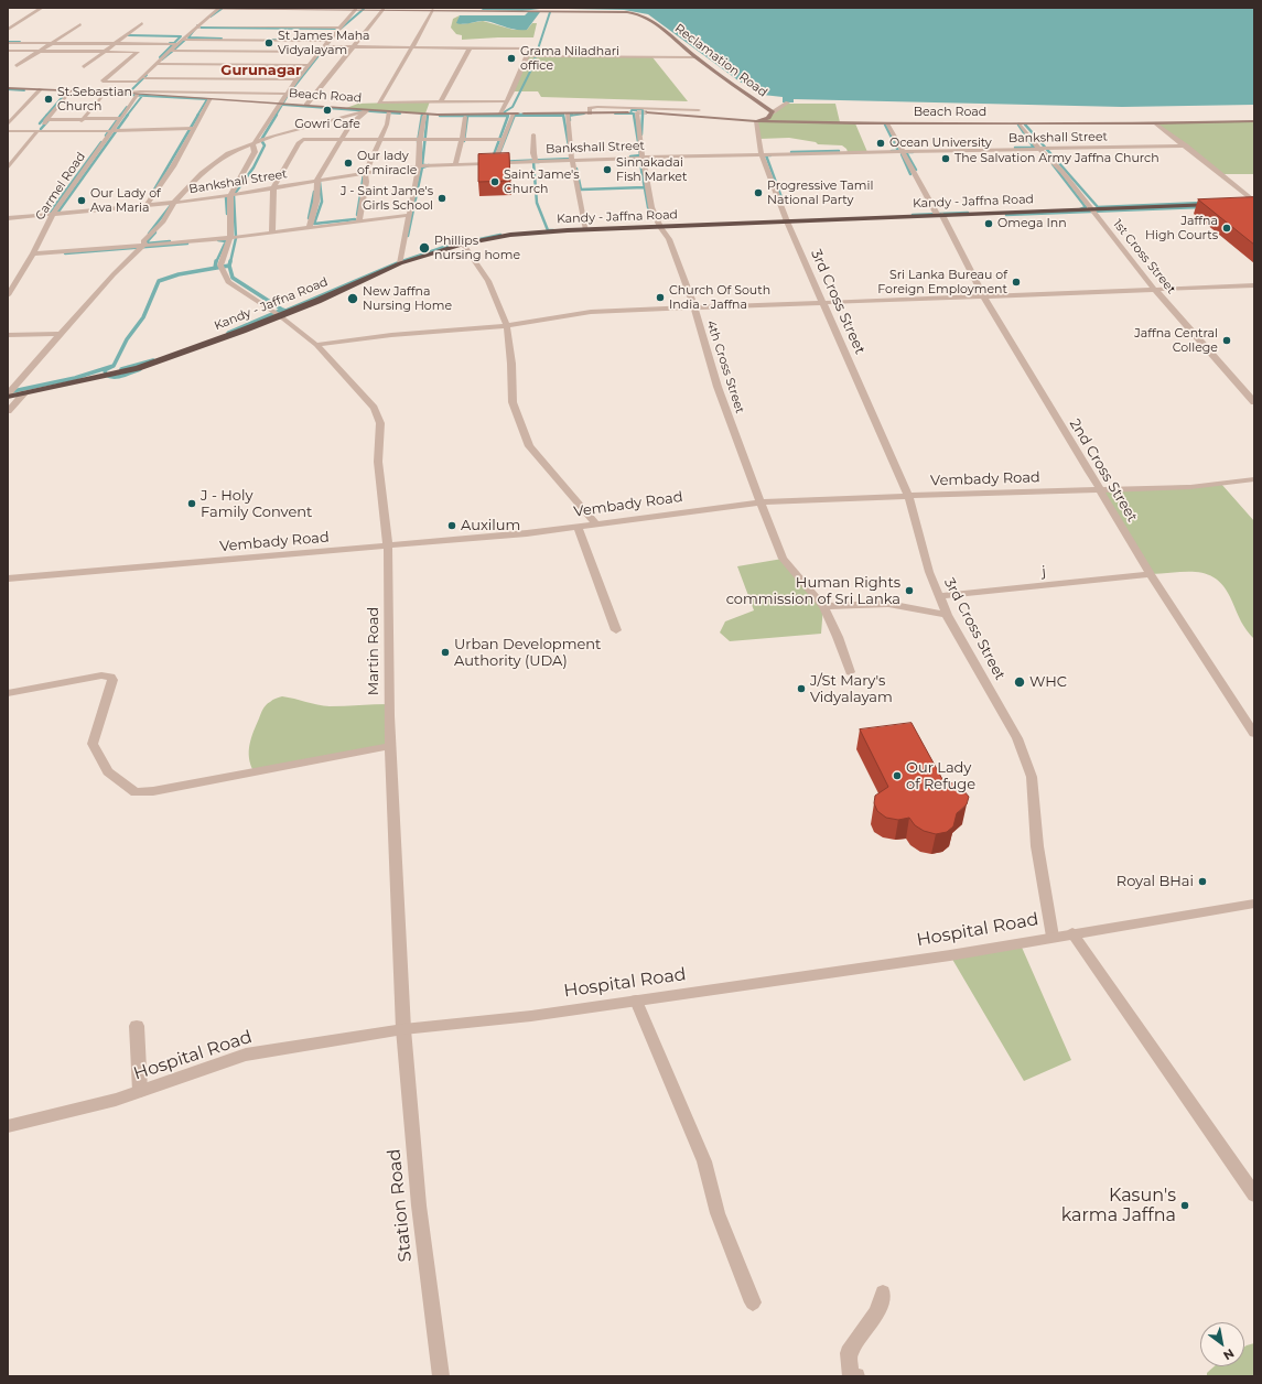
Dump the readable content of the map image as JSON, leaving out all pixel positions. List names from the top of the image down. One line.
{"streets":{"highway":["Kandy - Jaffna Road"],"main road":["Reclamation Road","Beach Road"],"street":["Bankshall Street","Carmel Road","1st Cross Street","3rd Cross Street","4th Cross Street","2nd Cross Street","Vembady Road","j","Martin Road","Hospital Road","Station Road"]},"crossings":[["Reclamation Road","Beach Road"],["Reclamation Road","3rd Cross Street"],["Beach Road","Carmel Road"],["Beach Road","1st Cross Street"],["Beach Road","3rd Cross Street"],["Beach Road","4th Cross Street"],["Beach Road","2nd Cross Street"],["Bankshall Street","Carmel Road"],["Bankshall Street","1st Cross Street"],["Bankshall Street","3rd Cross Street"],["Bankshall Street","4th Cross Street"],["Bankshall Street","2nd Cross Street"],["Kandy - Jaffna Road","1st Cross Street"],["Kandy - Jaffna Road","3rd Cross Street"],["Kandy - Jaffna Road","4th Cross Street"],["Kandy - Jaffna Road","2nd Cross Street"],["Kandy - Jaffna Road","Martin Road"],["3rd Cross Street","Vembady Road"],["3rd Cross Street","j"],["3rd Cross Street","Hospital Road"],["4th Cross Street","Vembady Road"],["2nd Cross Street","Vembady Road"],["2nd Cross Street","j"],["Vembady Road","Martin Road"],["Martin Road","Hospital Road"],["Martin Road","Station Road"],["Hospital Road","Station Road"]],"districts":["Gurunagar"],"places":["St James Maha Vidyalayam","Grama Niladhari office","St.Sebastian Church","Gowri Cafe","Ocean University","The Salvation Army Jaffna Church","Our lady of miracle","Sinnakadai Fish Market","Saint Jame's Church","Progressive Tamil National Party","J - Saint Jame's Girls School","Our Lady of Ava Maria","Omega Inn","Jaffna High Courts","Phillips nursing home","Sri Lanka Bureau of Foreign Employment","Church Of South India - Jaffna","New Jaffna Nursing Home","Jaffna Central College","J - Holy Family Convent","Auxilum","Human Rights commission of Sri Lanka","Urban Development Authority (UDA)","WHC","J/St Mary's Vidyalayam","Our Lady of Refuge","Royal BHai","Kasun's karma Jaffna"],"north":"bottom right"}
